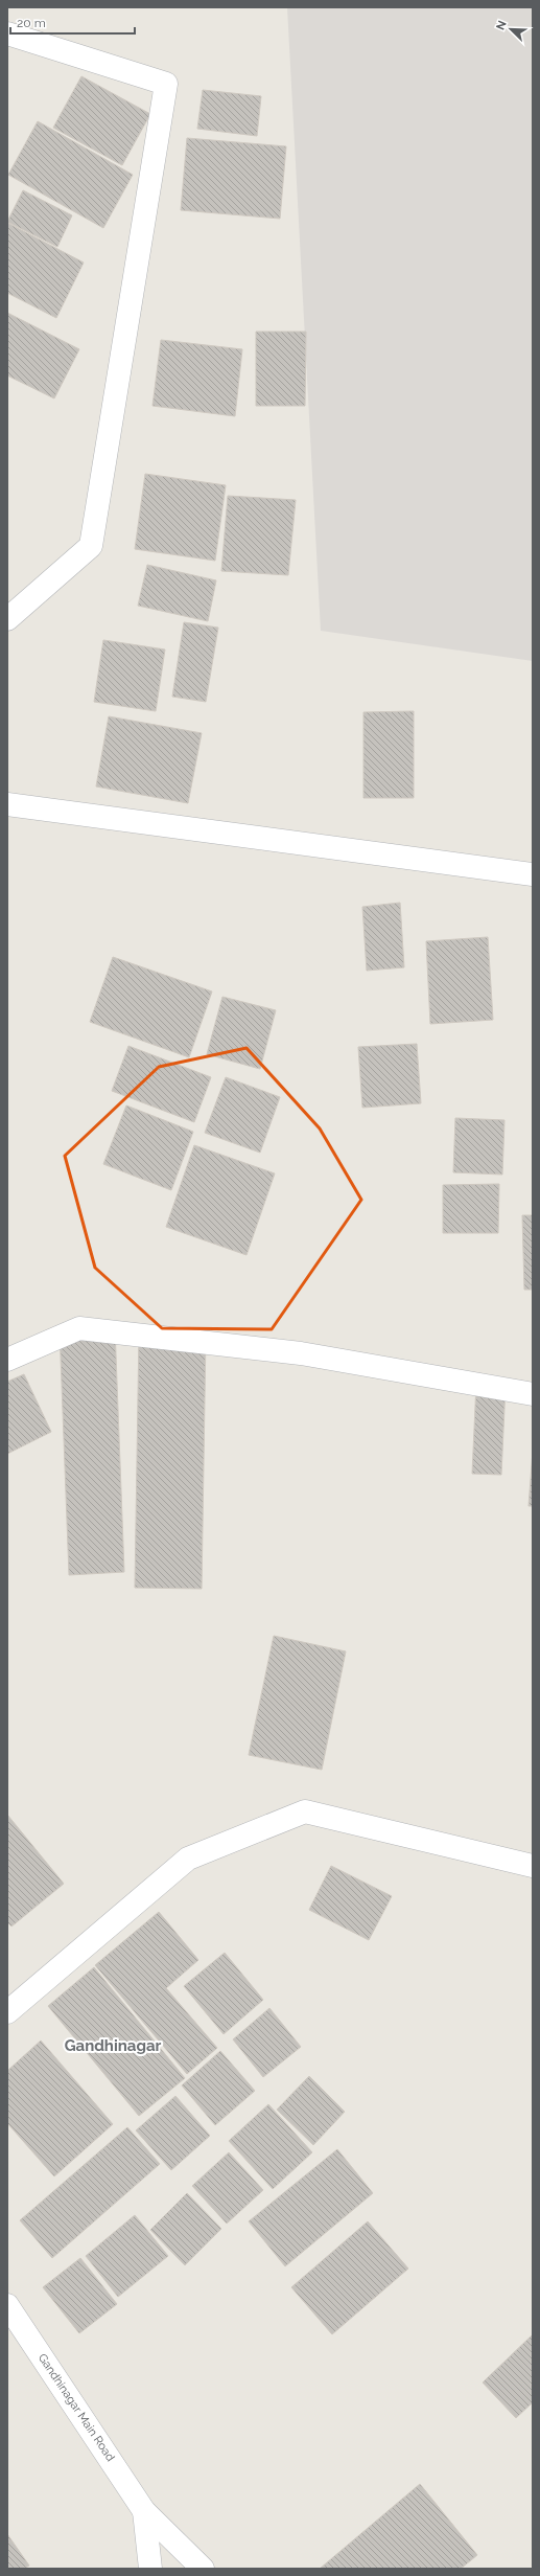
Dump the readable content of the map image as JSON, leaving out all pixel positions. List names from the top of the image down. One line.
{"streets":{"street":["Gandhinagar Main Road"]},"districts":["Gandhinagar"],"scale_bar":"20 m","north":"top left"}
